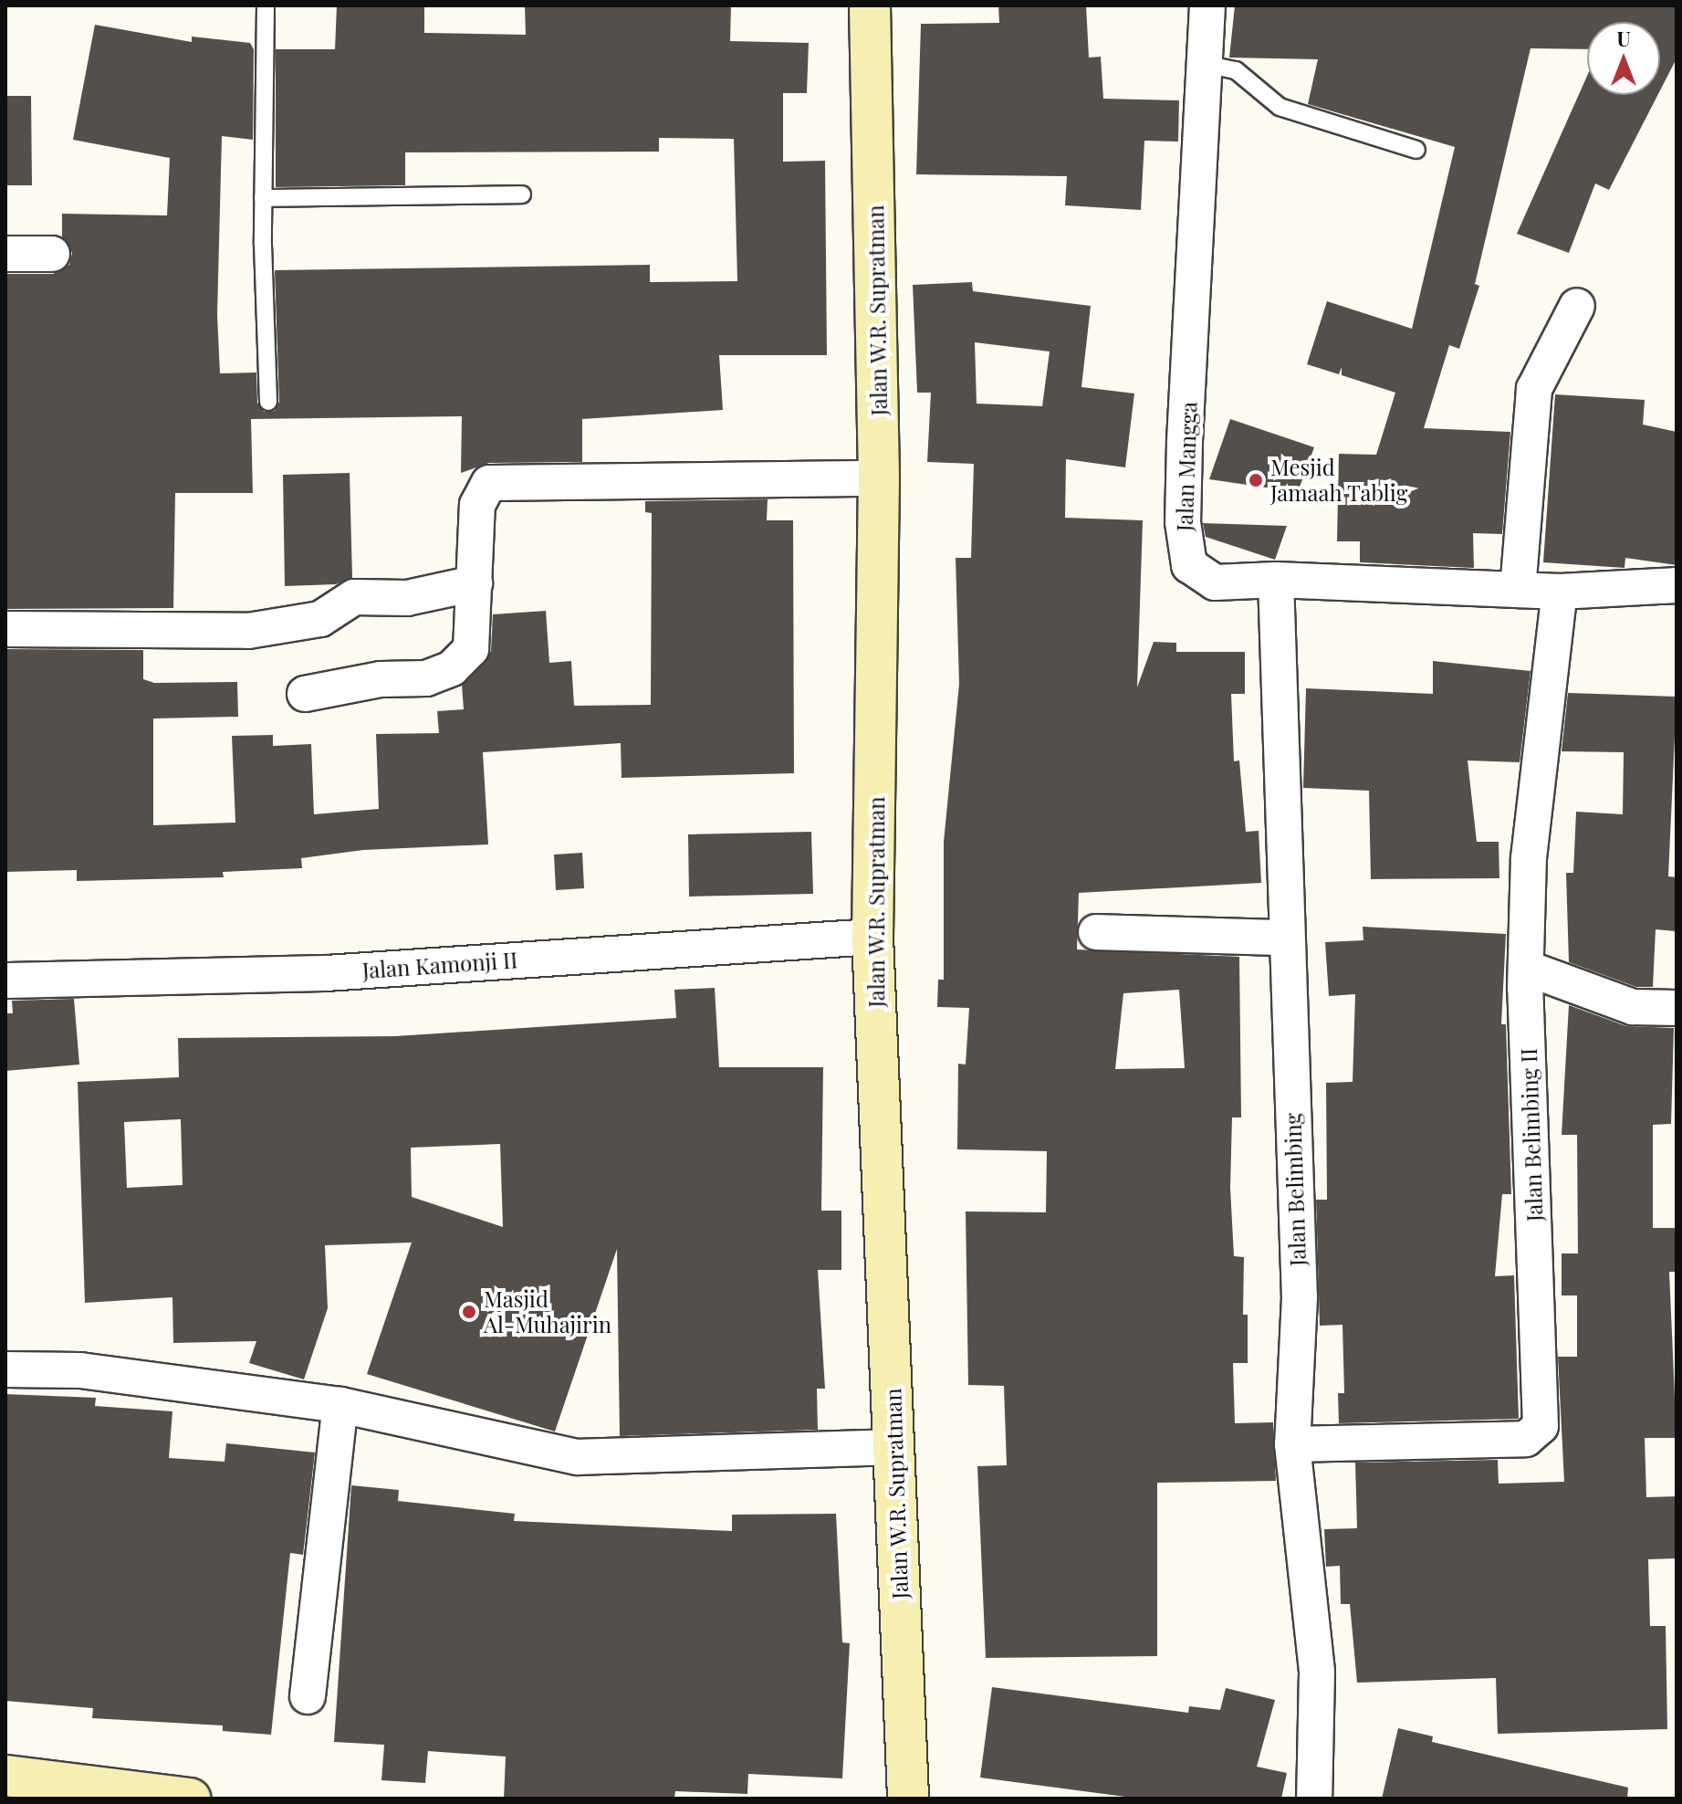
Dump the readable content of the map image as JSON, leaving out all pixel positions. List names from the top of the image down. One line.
{"streets":{"street":["Jalan W.R. Supratman","Jalan Mangga","Jalan Kamonji II","Jalan Belimbing II","Jalan Belimbing"]},"crossings":[["Jalan W.R. Supratman","Jalan Kamonji II"],["Jalan Mangga","Jalan Belimbing II"],["Jalan Mangga","Jalan Belimbing"],["Jalan Belimbing II","Jalan Belimbing"]],"places":["Mesjid Jamaah Tablig","Masjid Al-Muhajirin"],"north":"top"}
